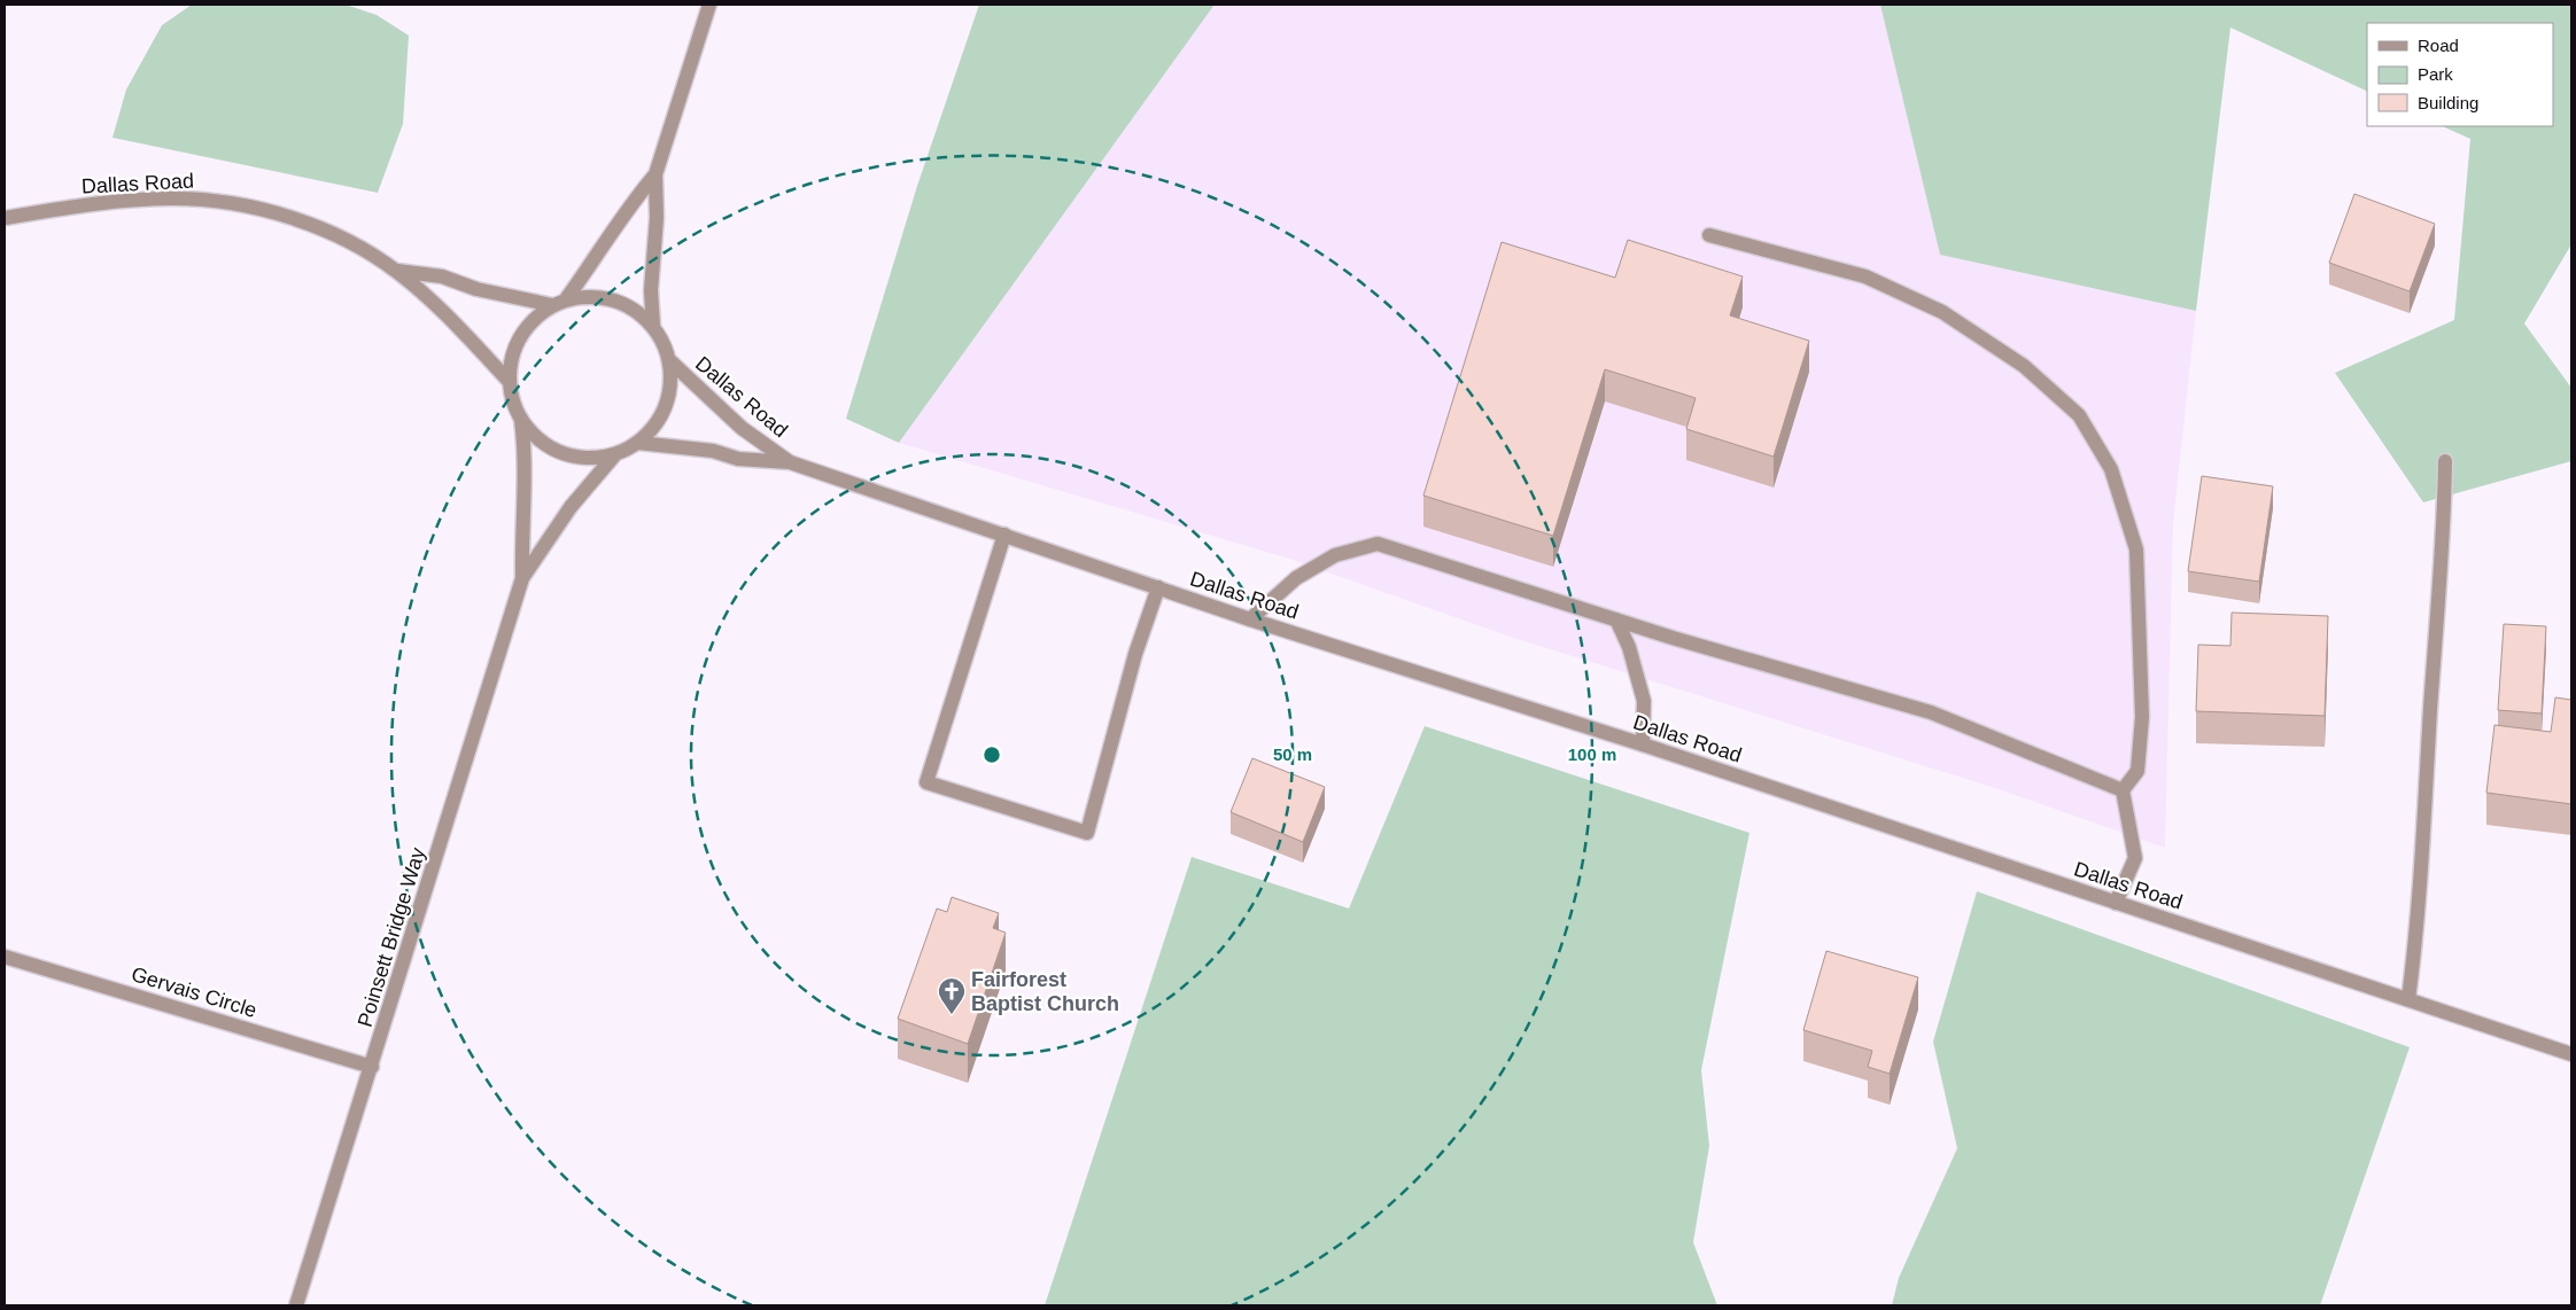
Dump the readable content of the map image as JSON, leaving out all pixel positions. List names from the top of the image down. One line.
{"streets":{"street":["Dallas Road","Poinsett Bridge Way","Gervais Circle"]},"crossings":[["Dallas Road","Poinsett Bridge Way"],["Poinsett Bridge Way","Gervais Circle"]],"places":{"church":["Fairforest Baptist Church"]},"legend":["Road","Park","Building"],"rings":["50 m","100 m"]}
